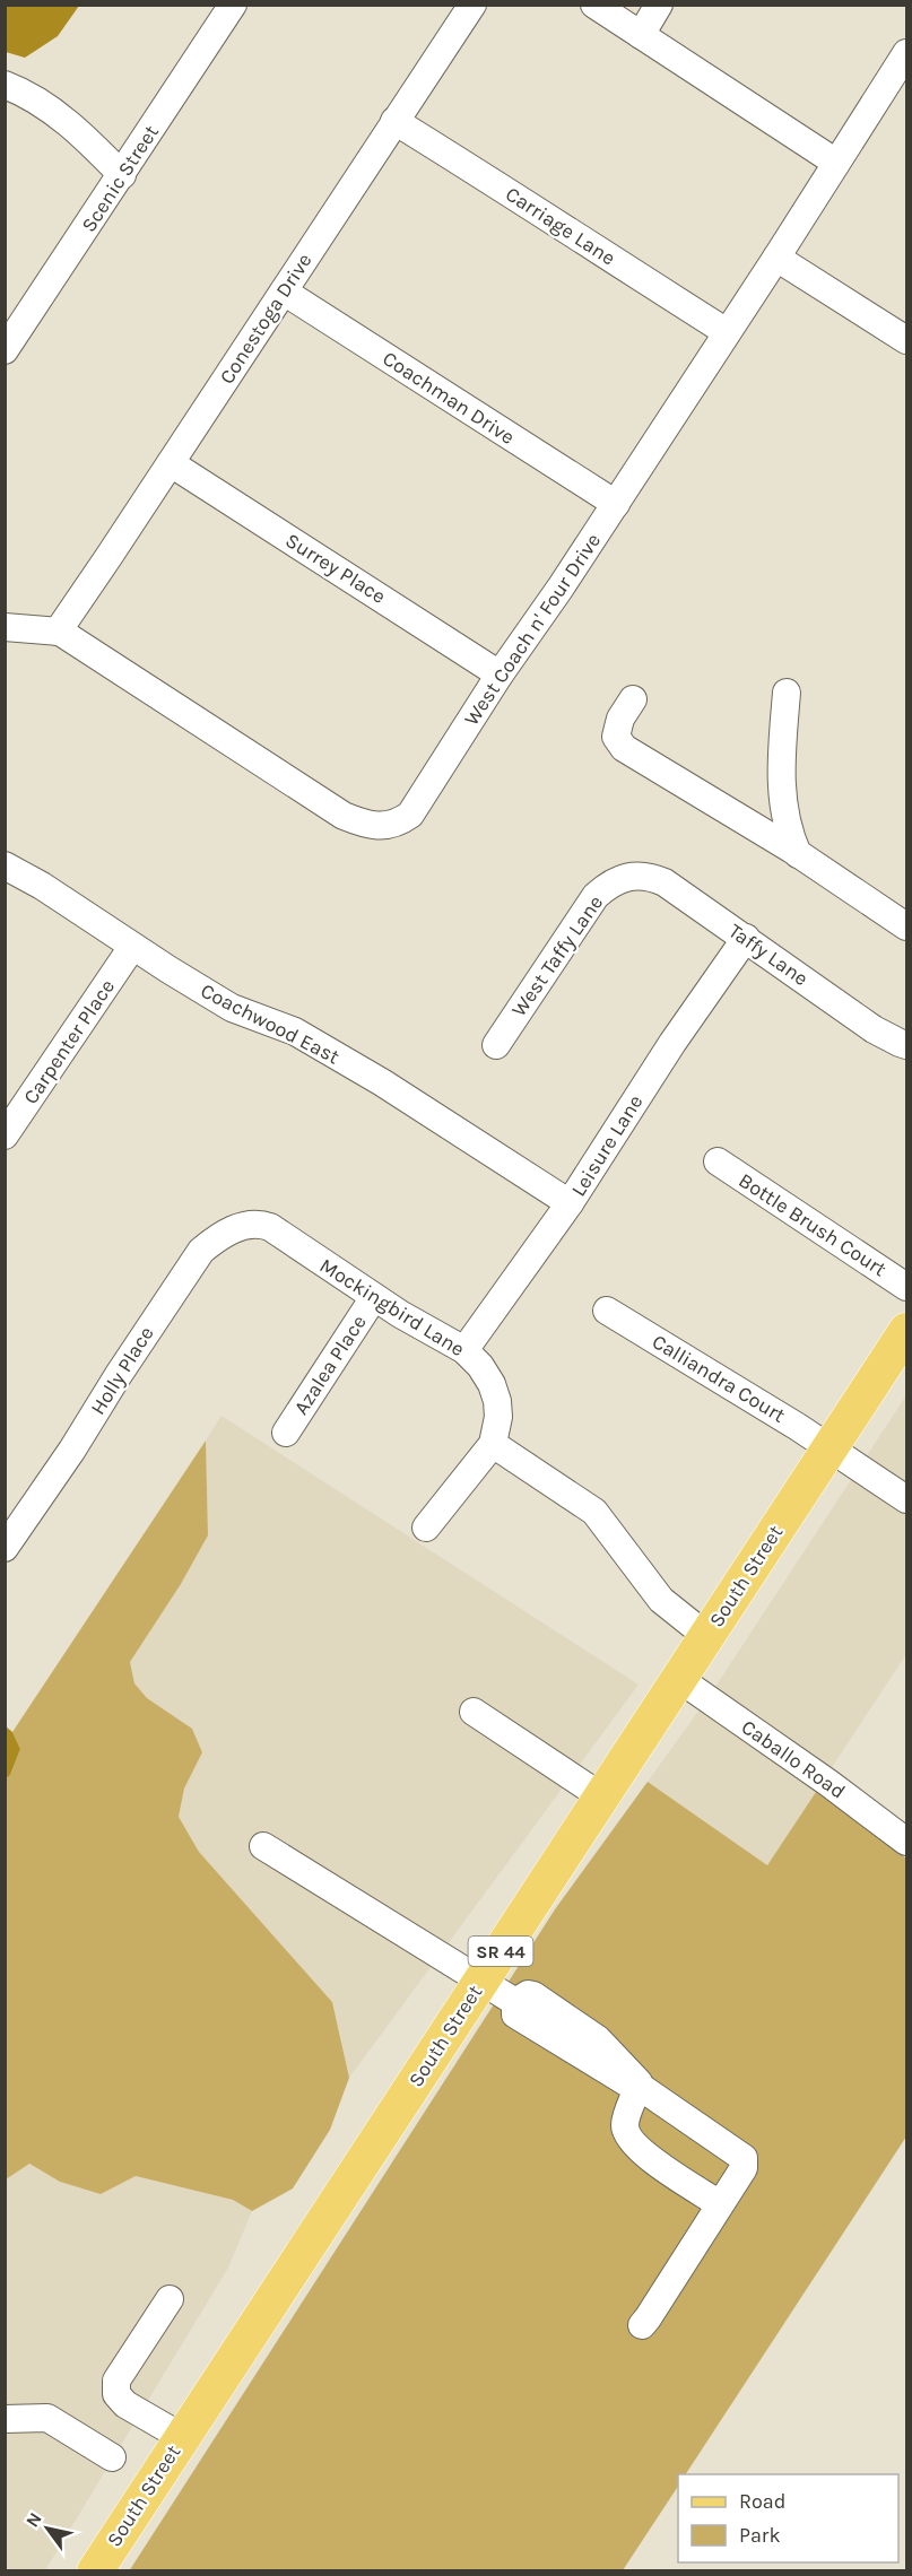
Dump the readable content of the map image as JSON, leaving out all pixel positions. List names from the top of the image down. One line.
{"streets":{"main road":["South Street","SR 44"],"street":["Scenic Street","Carriage Lane","Conestoga Drive","Coachman Drive","Surrey Place","West Coach n' Four Drive","Taffy Lane","West Taffy Lane","Coachwood East","Carpenter Place","Leisure Lane","Bottle Brush Court","Mockingbird Lane","Azalea Place","Holly Place","Calliandra Court","Caballo Road"]},"crossings":[["Carriage Lane","Conestoga Drive"],["Carriage Lane","West Coach n' Four Drive"],["Conestoga Drive","Coachman Drive"],["Conestoga Drive","Surrey Place"],["Conestoga Drive","West Coach n' Four Drive"],["Coachman Drive","West Coach n' Four Drive"],["Surrey Place","West Coach n' Four Drive"],["Taffy Lane","West Taffy Lane"],["Taffy Lane","Leisure Lane"],["Coachwood East","Carpenter Place"],["Coachwood East","Leisure Lane"],["Leisure Lane","Mockingbird Lane"],["Mockingbird Lane","Azalea Place"],["Mockingbird Lane","Holly Place"],["Calliandra Court","South Street"],["South Street","Caballo Road"]],"legend":["Road","Park"],"north":"top left"}
